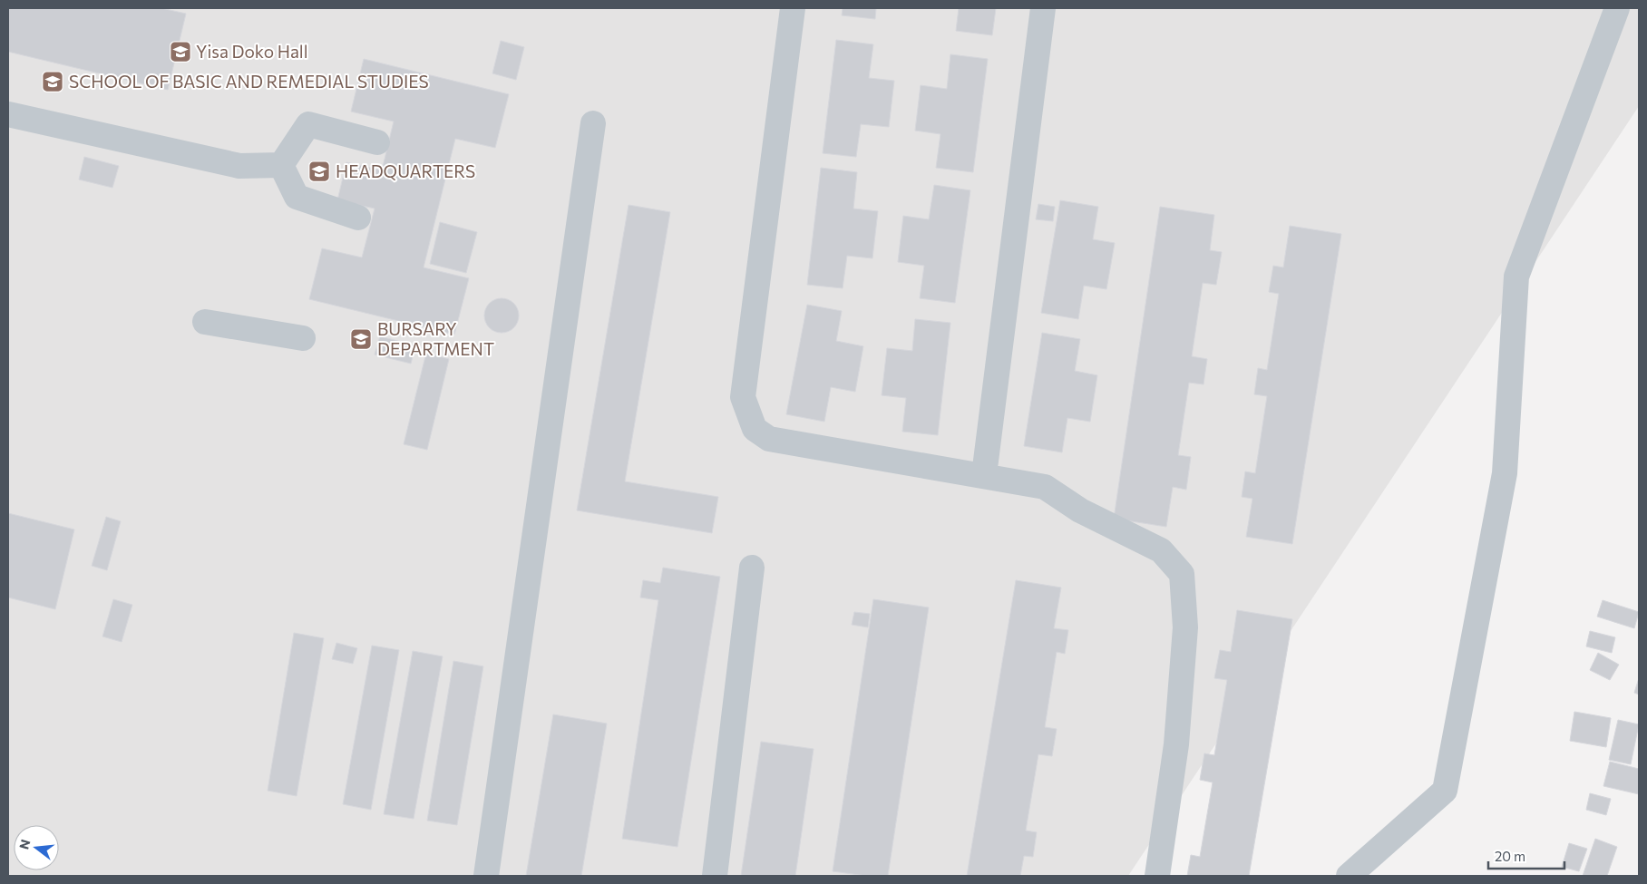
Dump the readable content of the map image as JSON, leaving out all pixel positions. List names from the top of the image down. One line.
{"places":{"school or university":["Yisa Doko Hall","SCHOOL OF BASIC AND REMEDIAL STUDIES","HEADQUARTERS","BURSARY DEPARTMENT"]},"scale_bar":"20 m","north":"left"}
